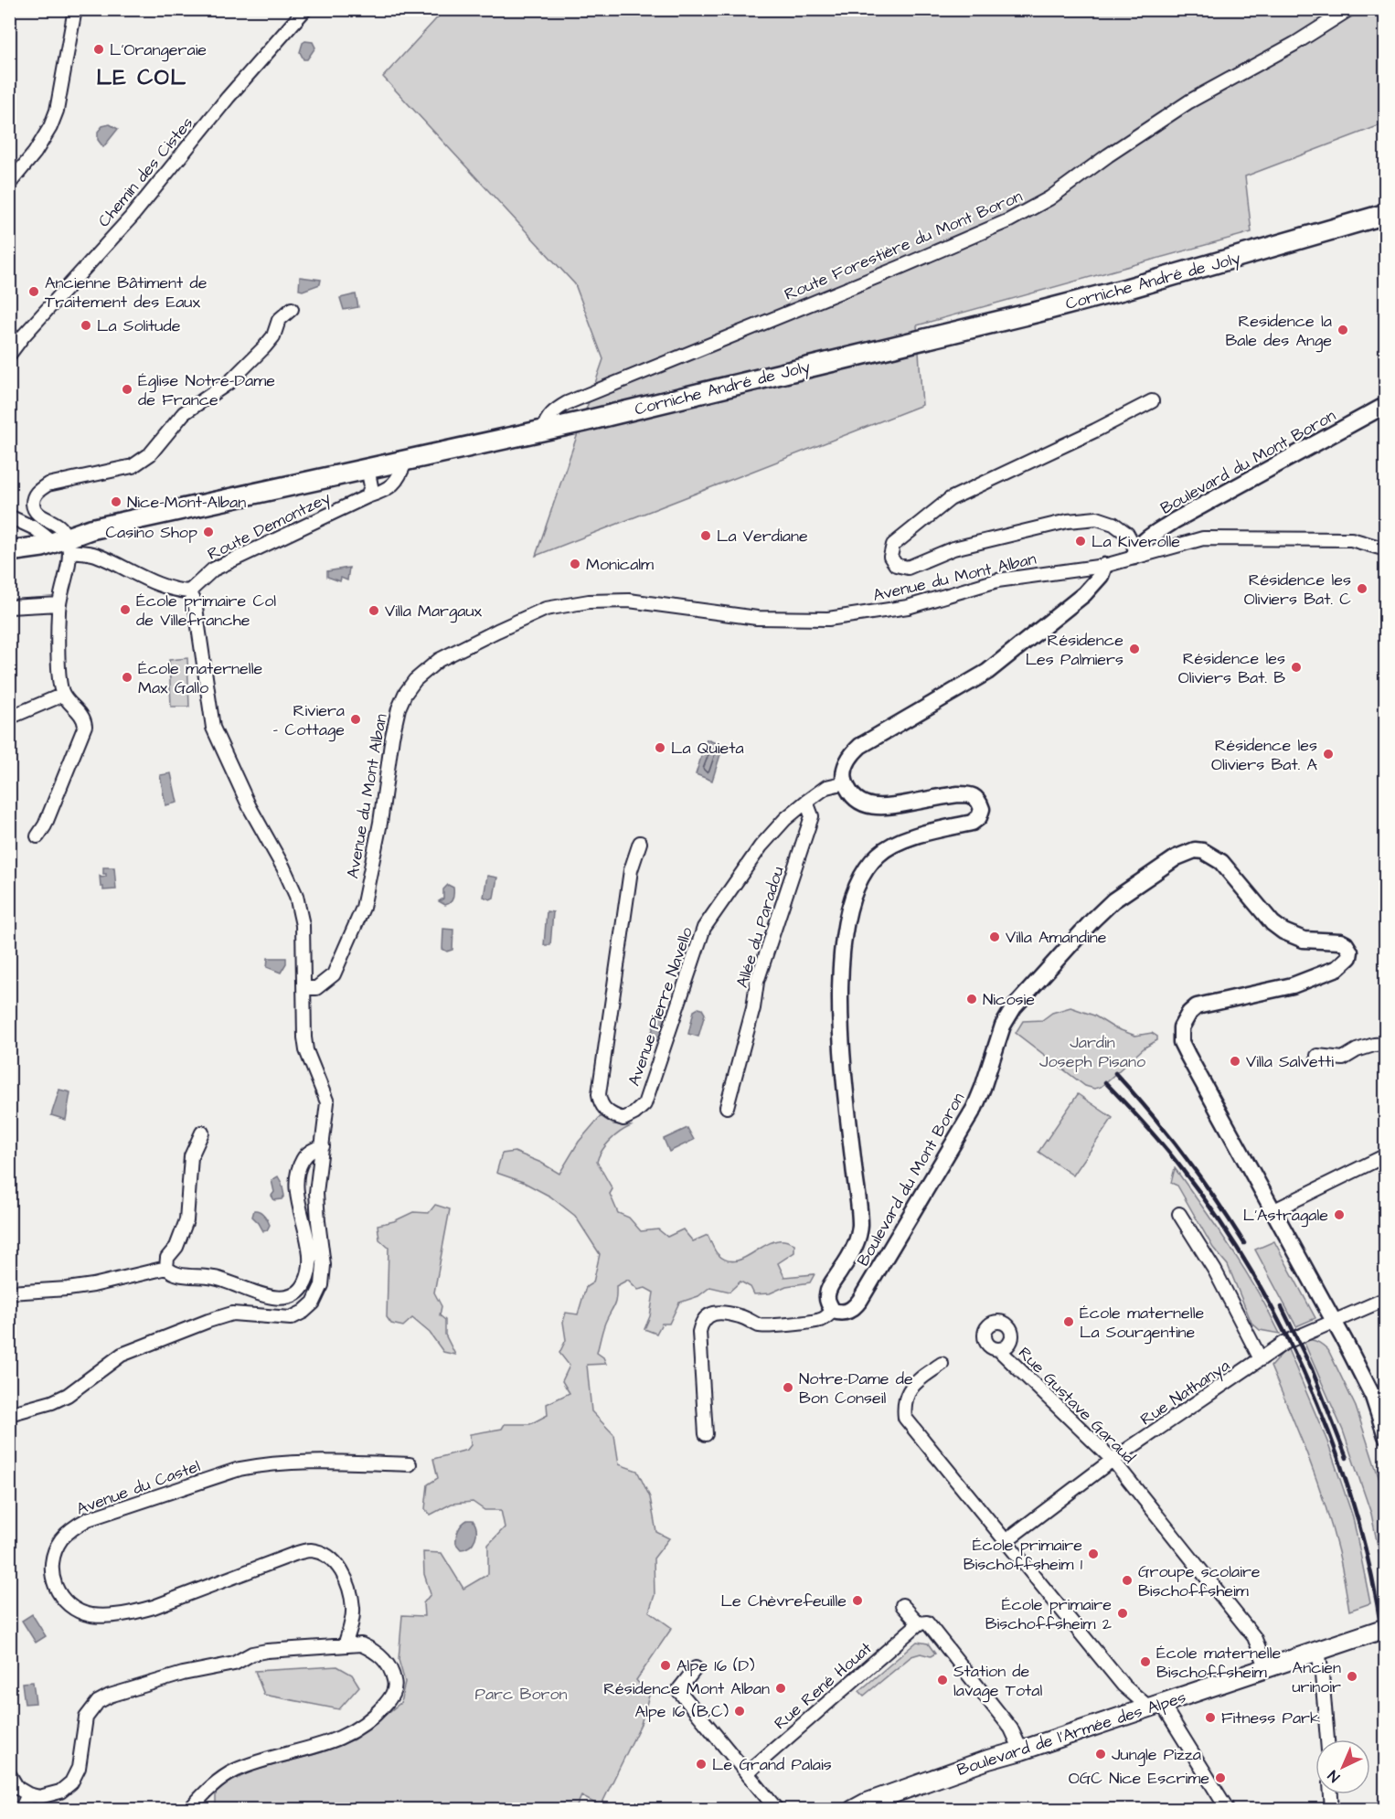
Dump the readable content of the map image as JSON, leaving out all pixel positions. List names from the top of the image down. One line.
{"streets":{"main road":["Corniche André de Joly","Boulevard de l'Armée des Alpes"],"street":["Chemin des Cistes","Route Forestière du Mont Boron","Boulevard du Mont Boron","Route Demontzey","Avenue du Mont Alban","Allée du Paradou","Avenue Pierre Navello","Rue Nathanya","Rue Gustave Garaud","Avenue du Castel","Rue René Houat"]},"crossings":[["Route Forestière du Mont Boron","Corniche André de Joly"],["Corniche André de Joly","Route Demontzey"],["Boulevard du Mont Boron","Avenue du Mont Alban"],["Boulevard du Mont Boron","Rue Nathanya"],["Allée du Paradou","Avenue Pierre Navello"],["Rue Nathanya","Rue Gustave Garaud"],["Rue Gustave Garaud","Boulevard de l'Armée des Alpes"]],"districts":["LE COL"],"parks":["Jardin Joseph Pisano","Parc Boron"],"places":["L'Orangeraie","Ancienne Bâtiment de Traitement des Eaux","La Solitude","Residence la Bale des Ange","Église Notre-Dame de France","Nice-Mont-Alban","Casino Shop","La Verdiane","La Kiverolle","Monicalm","Résidence les Oliviers Bat. C","École primaire Col de Villefranche","Villa Margaux","Résidence Les Palmiers","Résidence les Oliviers Bat. B","École maternelle Max Gallo","Riviera - Cottage","La Quieta","Résidence les Oliviers Bat. A","Villa Amandine","Nicosie","Villa Salvetti","L'Astragale","École maternelle La Sourgentine","Notre-Dame de Bon Conseil","École primaire Bischoffsheim 1","Groupe scolaire Bischoffsheim","Le Chèvrefeuille","École primaire Bischoffsheim 2","École maternelle Bischoffsheim","Alpe 16 (D)","Ancien urinoir","Station de lavage Total","Résidence Mont Alban","Alpe 16 (B,C)","Fitness Park","Jungle Pizza","Le Grand Palais","OGC Nice Escrime"],"north":"bottom left"}
